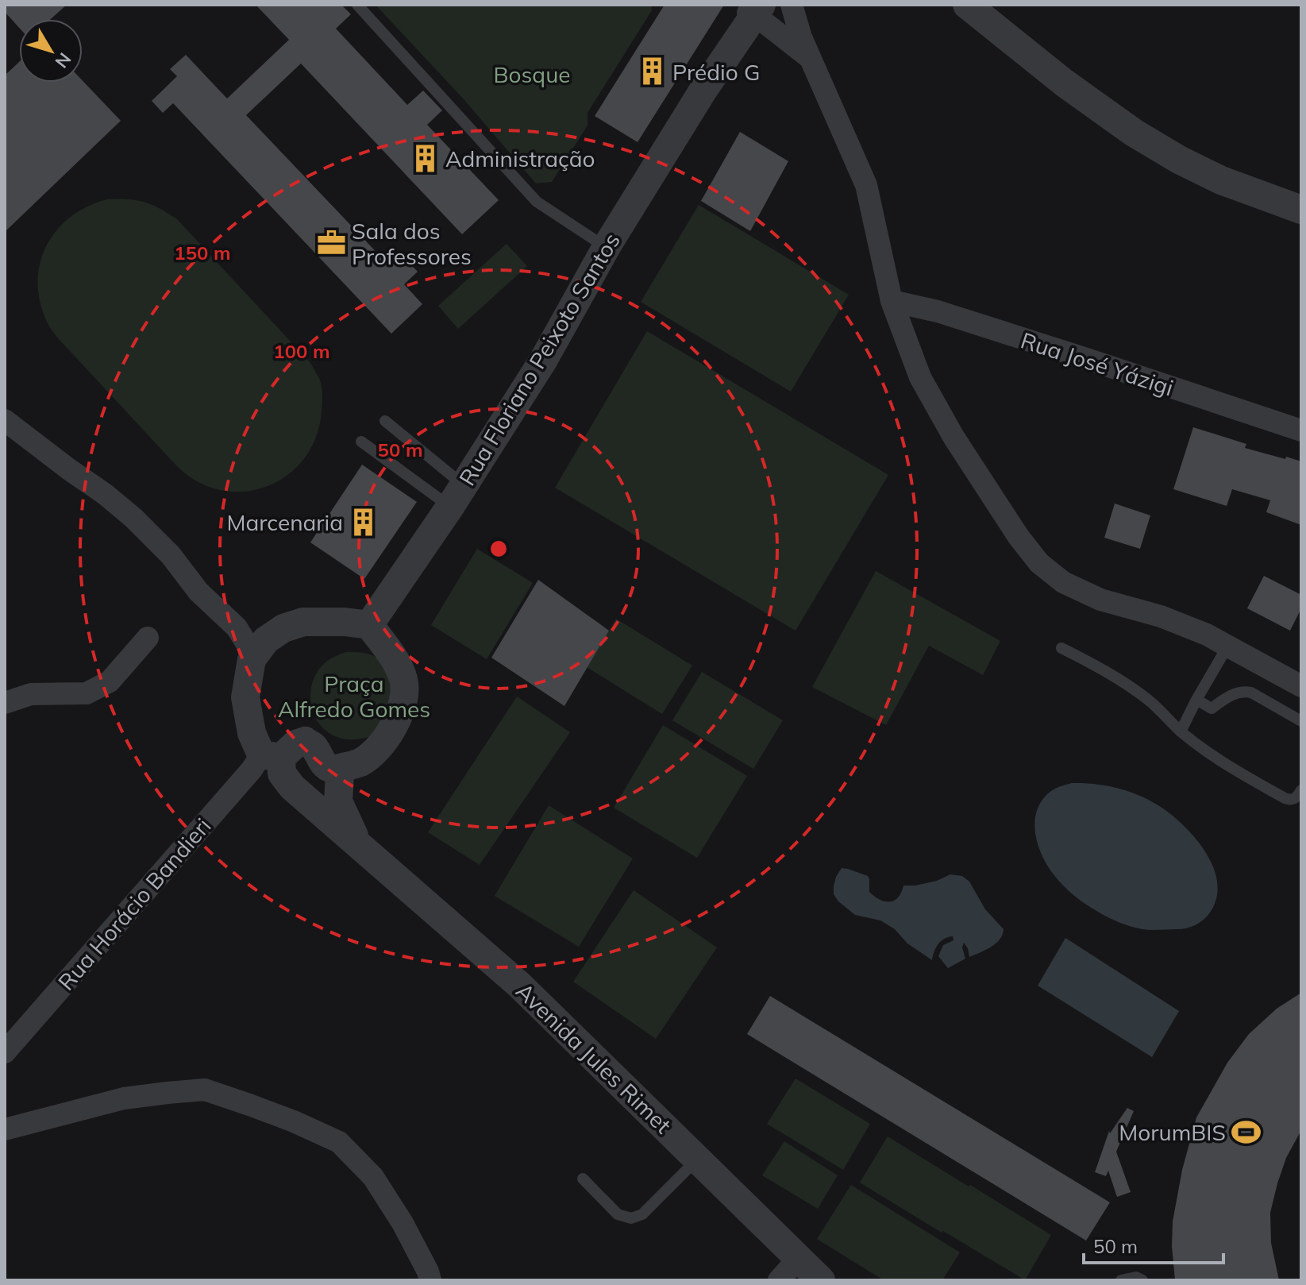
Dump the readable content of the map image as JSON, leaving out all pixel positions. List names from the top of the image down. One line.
{"streets":{"street":["Rua Floriano Peixoto Santos","Rua José Yázigi","Rua Horácio Bandieri","Avenida Jules Rimet"]},"crossings":[["Rua Floriano Peixoto Santos","Rua Horácio Bandieri"],["Rua Floriano Peixoto Santos","Avenida Jules Rimet"],["Rua Horácio Bandieri","Avenida Jules Rimet"]],"parks":["Bosque","Praça Alfredo Gomes"],"places":{"building":["Prédio G","Administração","Marcenaria"],"office":["Sala dos Professores"],"sports":["MorumBIS"]},"scale_bar":"50 m","north":"bottom right","rings":["150 m","100 m","50 m"]}
